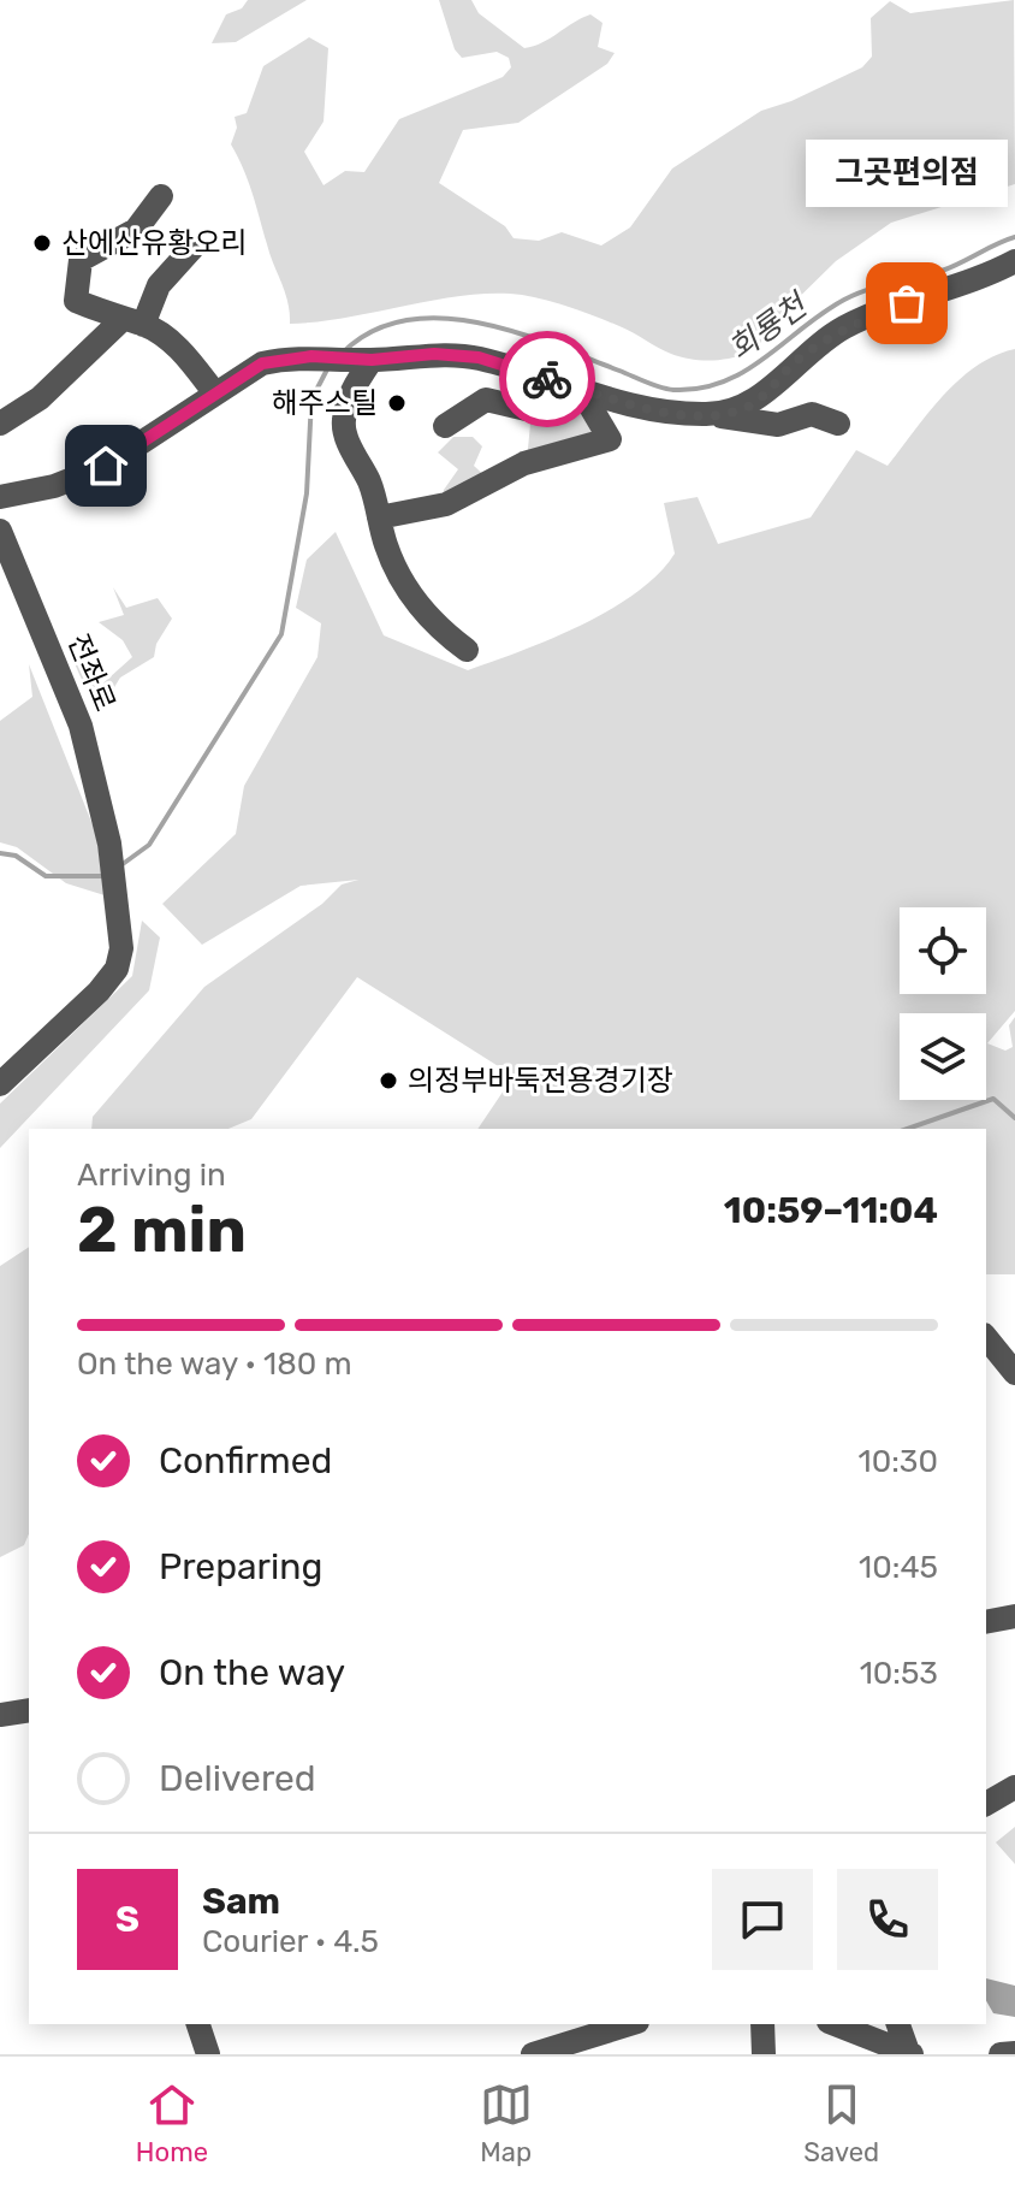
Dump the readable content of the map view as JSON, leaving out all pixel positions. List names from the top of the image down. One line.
{"streets":{"street":["전좌로"]},"water":["회룡천"],"places":["산에산유황오리","그곳편의점","해주스틸","의정부바둑전용경기장"],"page":{"bubble":"그곳편의점","heading":["2 min","Arriving in","10:59–11:04"],"panel":["Sam","Courier · 4.5"],"bar":"On the way · 180 m","list":[["Confirmed","10:30"],["Preparing","10:45"],["On the way","10:53"],"Delivered"],"round":"S","tabs":["Home","Map","Saved"]}}
